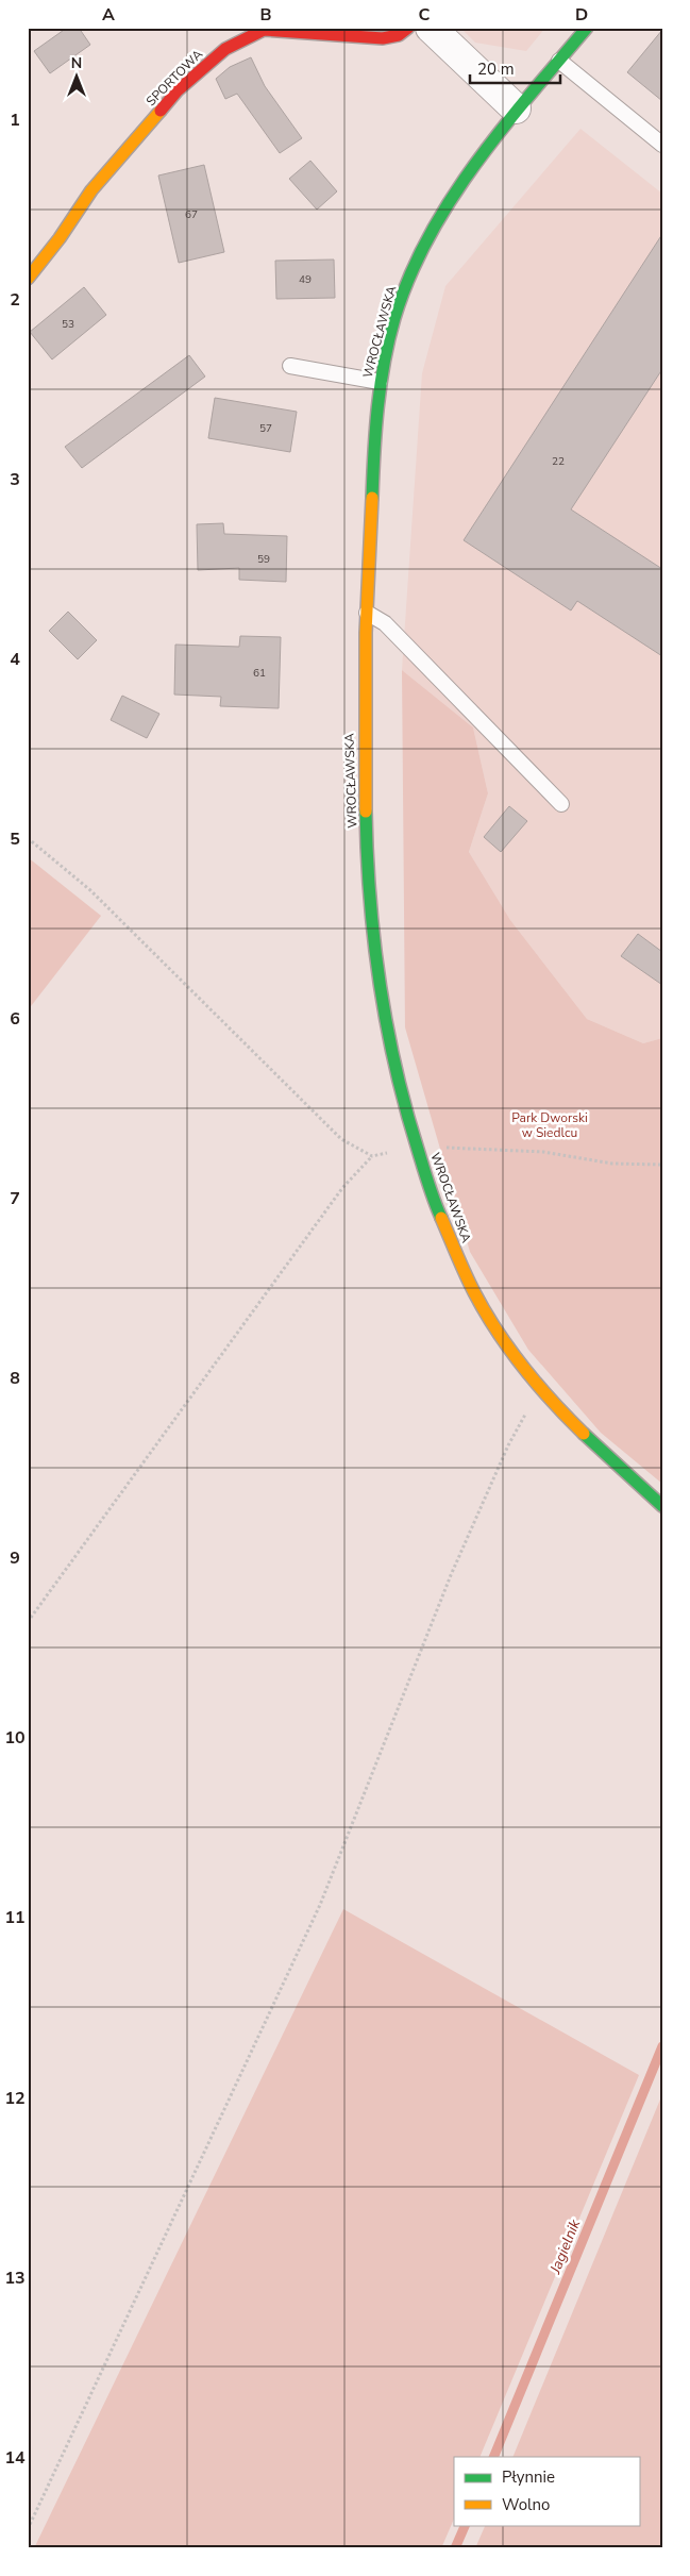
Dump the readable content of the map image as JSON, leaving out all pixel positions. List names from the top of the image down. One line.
{"streets":{"street":["SPORTOWA","WROCŁAWSKA"]},"water":["Jagielnik"],"parks":["Park Dworski w Siedlcu"],"house_numbers":["67","49","53","57","22","59","61"],"legend":["Płynnie","Wolno"],"scale_bar":"20 m","north":"top","grid":{"columns":["A","B","C","D"],"rows":["1","2","3","4","5","6","7","8","9","10","11","12","13","14"]}}
